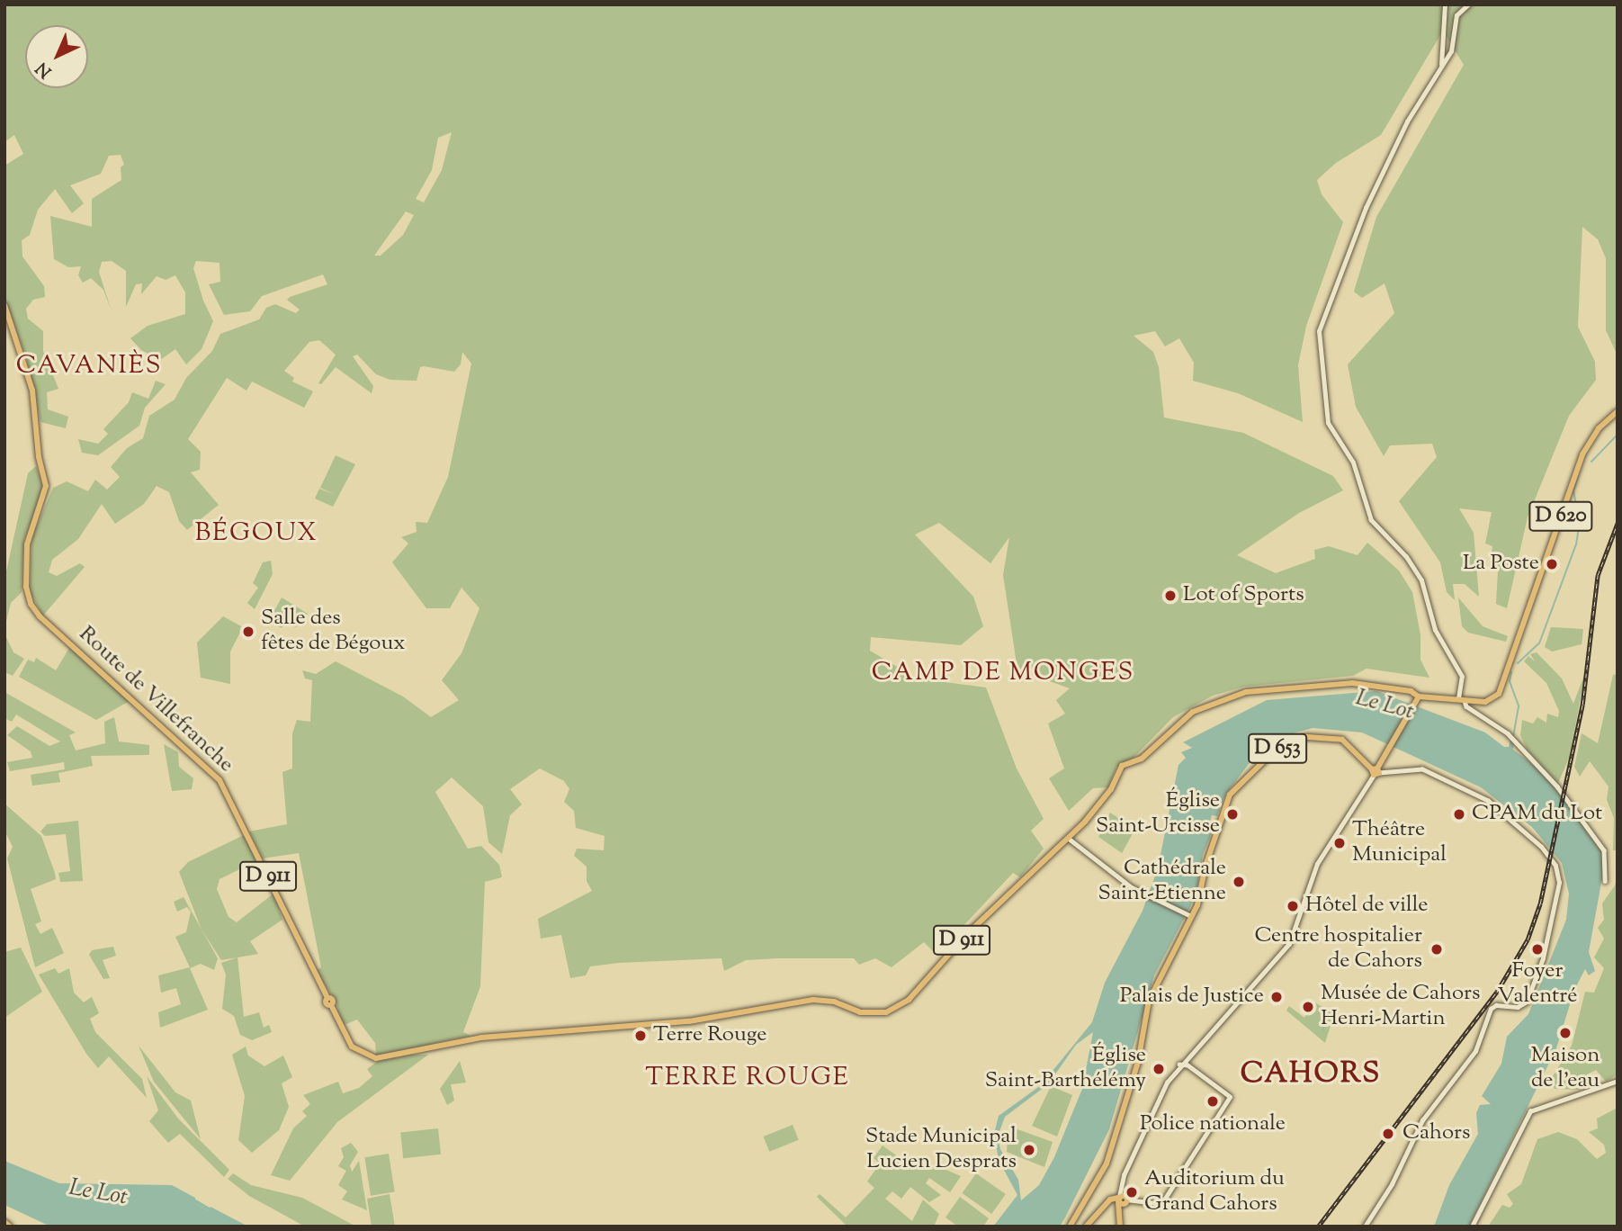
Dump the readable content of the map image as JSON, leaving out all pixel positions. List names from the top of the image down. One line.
{"streets":{"main road":["D 620","Route de Villefranche","D 653","D 911"]},"crossings":[["D 620","D 911"],["Route de Villefranche","D 911"]],"districts":["CAVANIÈS","BÉGOUX","CAMP DE MONGES","CAHORS","TERRE ROUGE"],"water":["Le Lot"],"places":["La Poste","Lot of Sports","Salle des fêtes de Bégoux","Église Saint-Urcisse","CPAM du Lot","Théâtre Municipal","Cathédrale Saint-Etienne","Hôtel de ville","Centre hospitalier de Cahors","Foyer Valentré","Palais de Justice","Musée de Cahors Henri-Martin","Maison de l'eau","Terre Rouge","Église Saint-Barthélémy","Police nationale","Cahors","Stade Municipal Lucien Desprats","Auditorium du Grand Cahors"],"north":"bottom left"}
